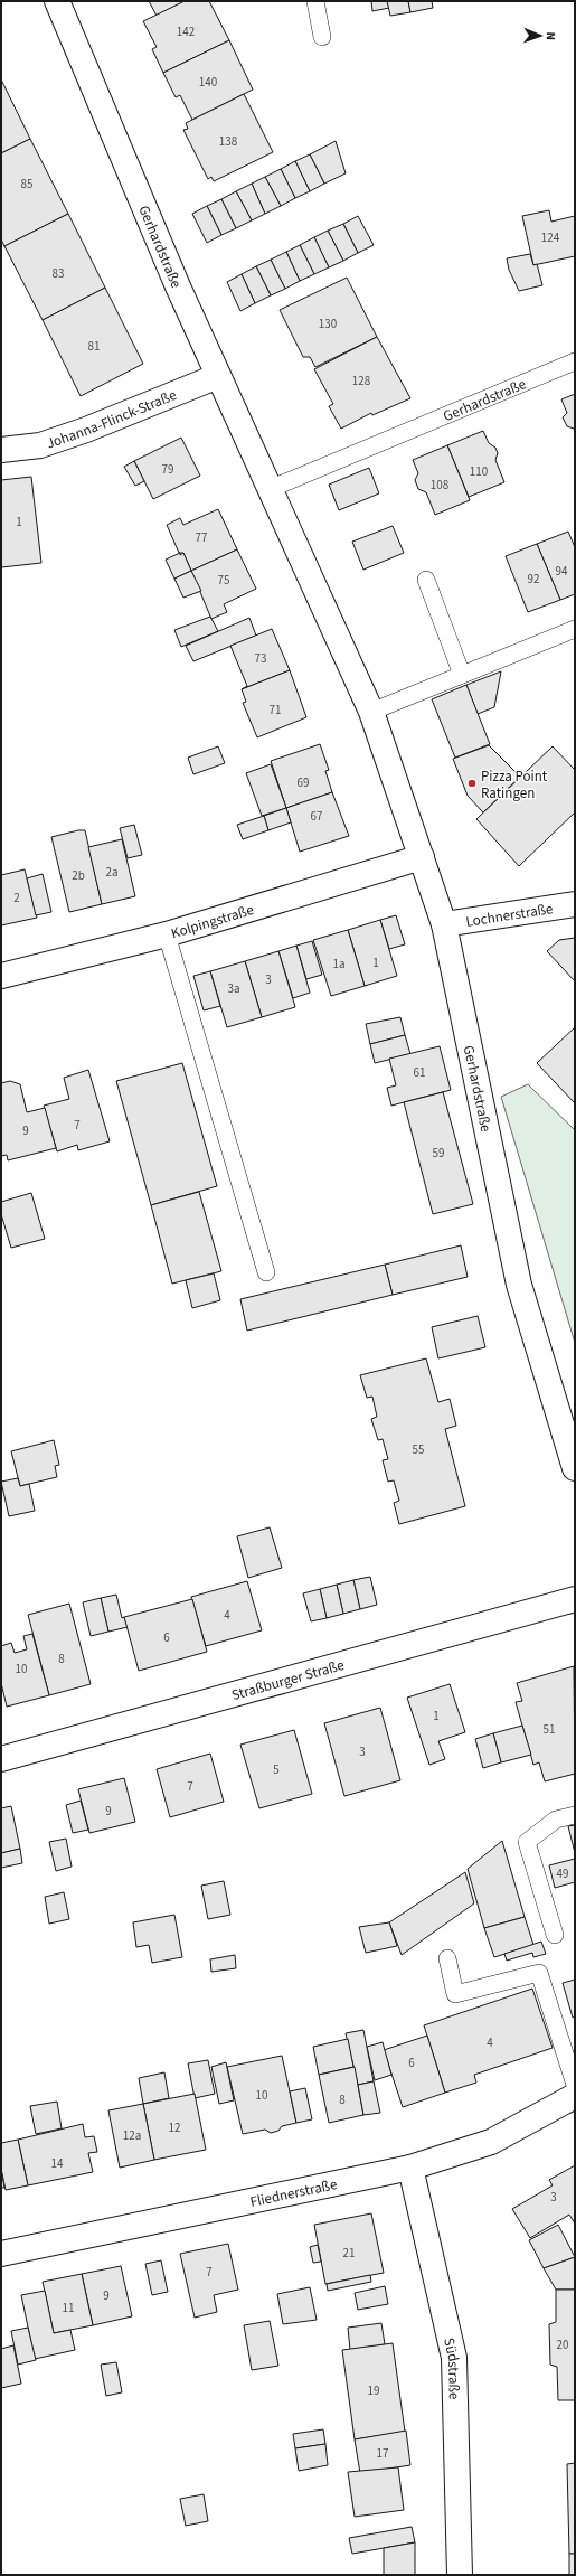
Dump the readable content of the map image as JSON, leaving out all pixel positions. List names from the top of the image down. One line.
{"streets":{"street":["Gerhardstraße","Johanna-Flinck-Straße","Lochnerstraße","Kolpingstraße","Straßburger Straße","Fliednerstraße","Südstraße"]},"crossings":[["Gerhardstraße","Johanna-Flinck-Straße"],["Gerhardstraße","Lochnerstraße"],["Gerhardstraße","Kolpingstraße"],["Fliednerstraße","Südstraße"]],"places":["Pizza Point Ratingen"],"house_numbers":["142","140","138","85","124","83","130","81","128","79","110","108","1","77","94","92","75","73","71","69","67","2a","2b","2","1","1a","3","3a","61","7","9","59","55","4","6","8","10","1","51","3","5","7","9","49","4","6","10","8","12","12a","14","3","21","7","9","11","20","19","17"],"north":"right"}
